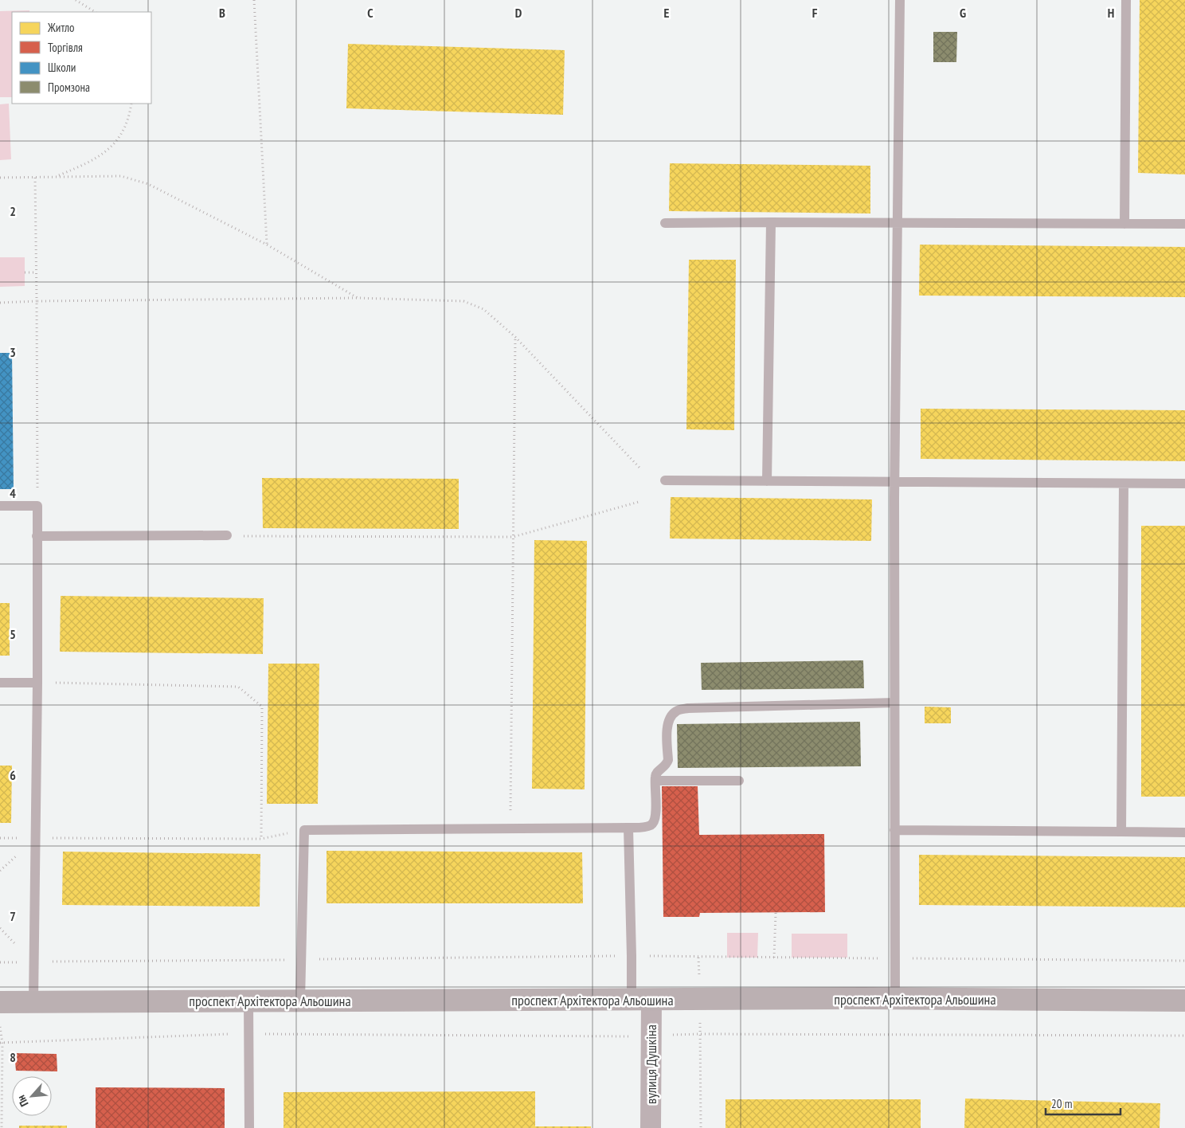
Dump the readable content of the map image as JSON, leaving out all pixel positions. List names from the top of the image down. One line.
{"streets":{"street":["проспект Архітектора Альошина","вулиця Душкіна"]},"crossings":[["проспект Архітектора Альошина","вулиця Душкіна"]],"legend":["Житло","Торгівля","Школи","Промзона"],"scale_bar":"20 m","north":"bottom left","grid":{"columns":["B","C","D","E","F","G","H"],"rows":["2","3","4","5","6","7","8"]}}
